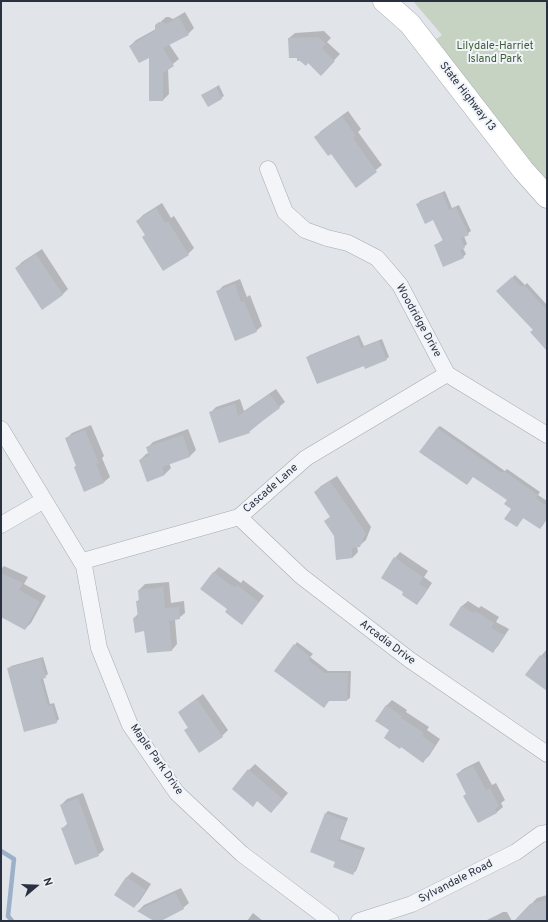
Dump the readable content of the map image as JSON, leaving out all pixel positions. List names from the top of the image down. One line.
{"streets":{"street":["State Highway 13","Woodridge Drive","Cascade Lane","Arcadia Drive","Maple Park Drive","Sylvandale Road"]},"crossings":[["Woodridge Drive","Cascade Lane"],["Cascade Lane","Arcadia Drive"],["Cascade Lane","Maple Park Drive"]],"parks":["Lilydale-Harriet Island Park"],"north":"right"}
